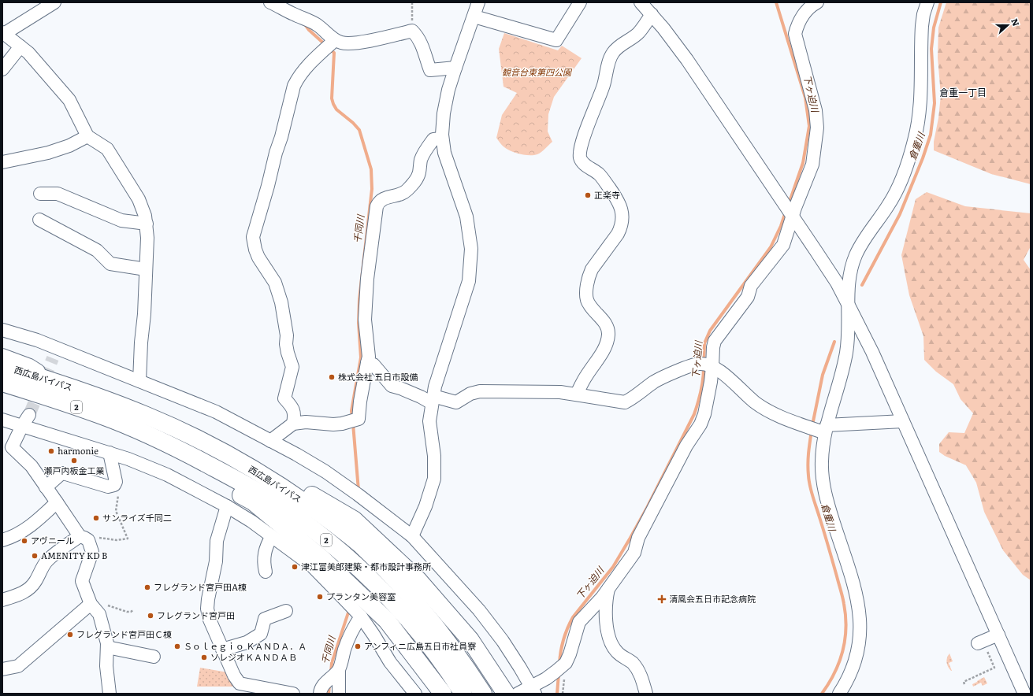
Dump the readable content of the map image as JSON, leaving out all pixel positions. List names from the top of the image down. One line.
{"streets":{"highway":["西広島バイパス","2"]},"crossings":[["西広島バイパス","2"]],"districts":["倉重一丁目"],"water":["下ヶ迫川","倉重川","千同川"],"parks":["観音台東第四公園"],"places":{"other":["正楽寺","株式会社 五日市設備","harmonie","瀬戸内板金工業","サンライズ千同二","アヴニール","AMENITY KD B","津江富美郎建築・都市設計事務所","フレグランド宮戸田A棟","プランタン美容室","フレグランド宮戸田","フレグランド宮戸田Ｃ棟","Ｓｏｌｅｇｉｏ ＫＡＮＤＡ．Ａ","アンフィニ広島五日市社員寮","ソレジオＫＡＮＤＡＢ"],"health":["清風会五日市記念病院"]},"north":"right"}
